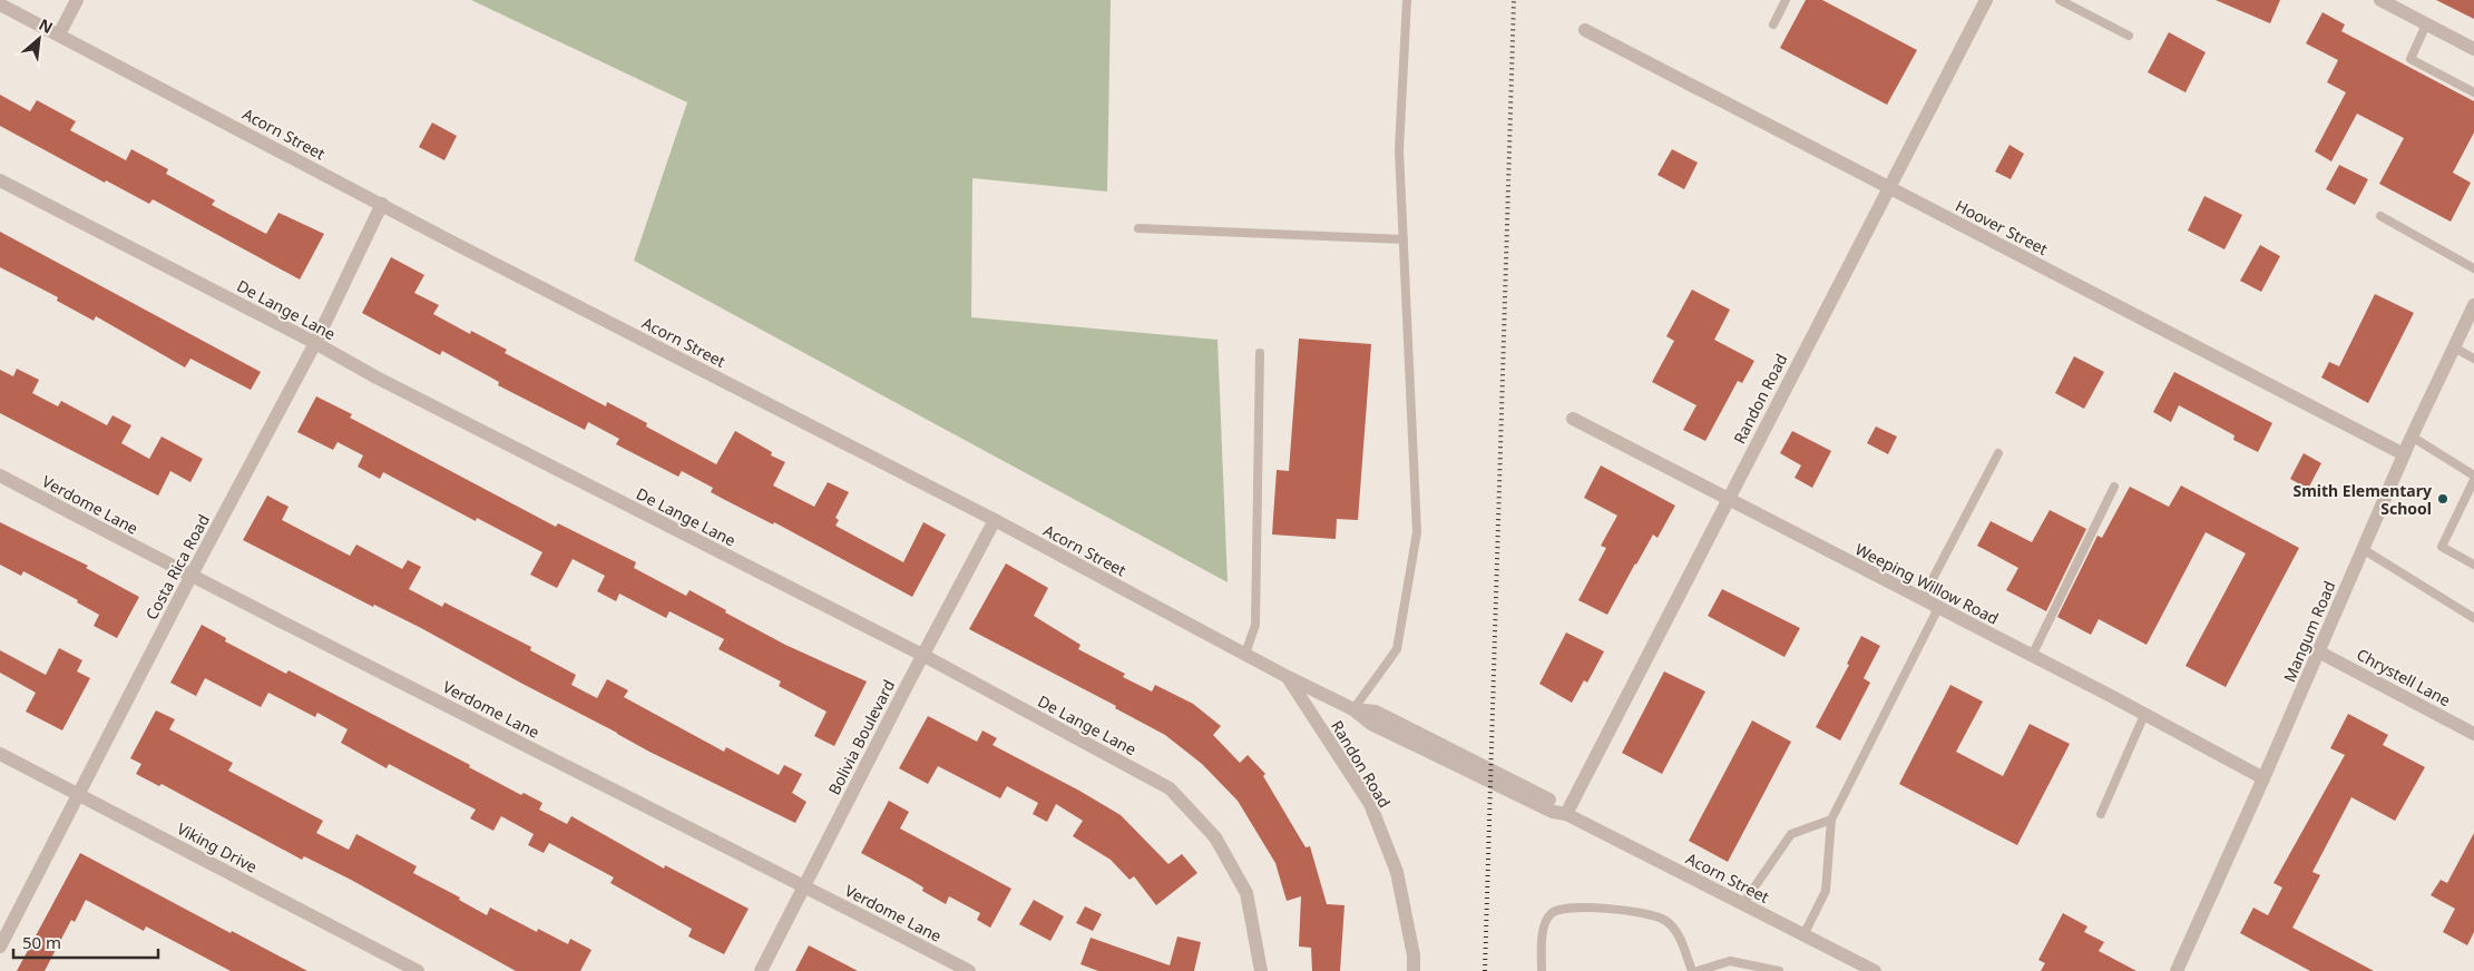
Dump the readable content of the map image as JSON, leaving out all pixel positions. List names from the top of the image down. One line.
{"streets":{"street":["Acorn Street","Hoover Street","De Lange Lane","Randon Road","Verdome Lane","Costa Rica Road","Weeping Willow Road","Mangum Road","Chrystell Lane","Bolivia Boulevard","Viking Drive"]},"crossings":[["Acorn Street","Randon Road"],["Acorn Street","Costa Rica Road"],["Acorn Street","Bolivia Boulevard"],["Hoover Street","Randon Road"],["Hoover Street","Mangum Road"],["De Lange Lane","Costa Rica Road"],["De Lange Lane","Bolivia Boulevard"],["Randon Road","Weeping Willow Road"],["Verdome Lane","Costa Rica Road"],["Verdome Lane","Bolivia Boulevard"],["Costa Rica Road","Viking Drive"],["Weeping Willow Road","Mangum Road"],["Mangum Road","Chrystell Lane"]],"places":["Smith Elementary School"],"scale_bar":"50 m","north":"top right"}
